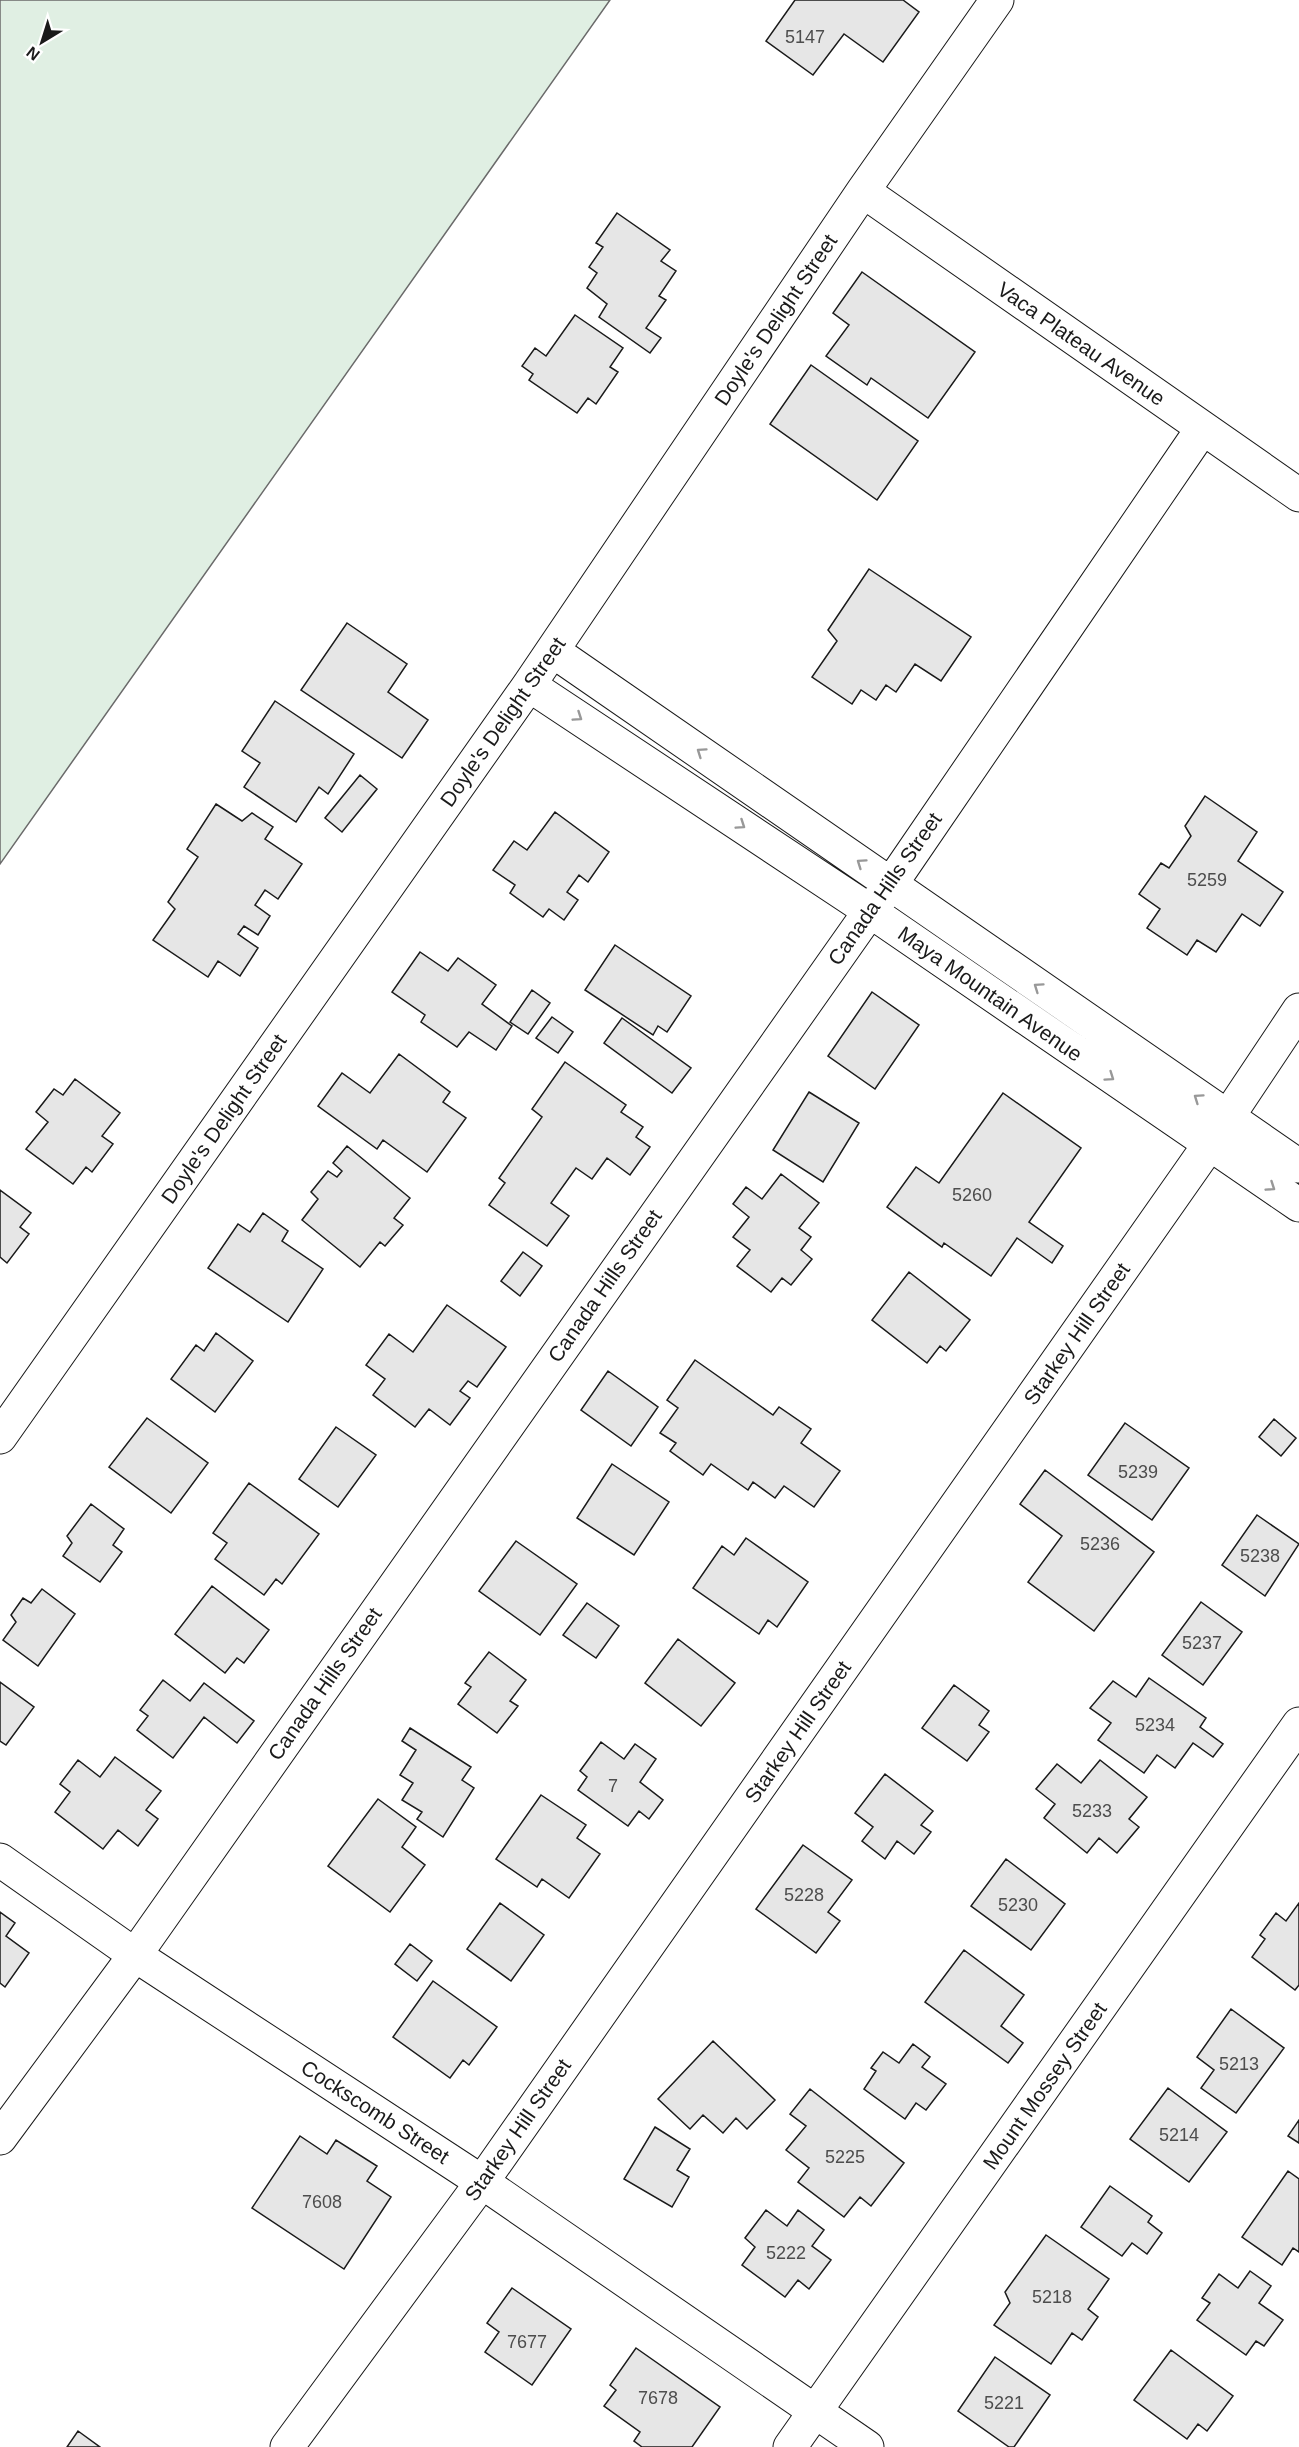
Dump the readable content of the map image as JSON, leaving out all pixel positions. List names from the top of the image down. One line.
{"streets":{"street":["Doyle's Delight Street","Vaca Plateau Avenue","Canada Hills Street","Maya Mountain Avenue","Starkey Hill Street","Mount Mossey Street","Cockscomb Street"]},"crossings":[["Doyle's Delight Street","Vaca Plateau Avenue"],["Doyle's Delight Street","Maya Mountain Avenue"],["Vaca Plateau Avenue","Canada Hills Street"],["Canada Hills Street","Maya Mountain Avenue"],["Canada Hills Street","Cockscomb Street"],["Maya Mountain Avenue","Starkey Hill Street"],["Starkey Hill Street","Cockscomb Street"],["Mount Mossey Street","Cockscomb Street"]],"house_numbers":["5147","5259","5260","5239","5236","5238","5237","5234","7","5233","5228","5230","5213","5214","5225","7608","5222","5218","7677","7678","5221"],"north":"bottom left"}
